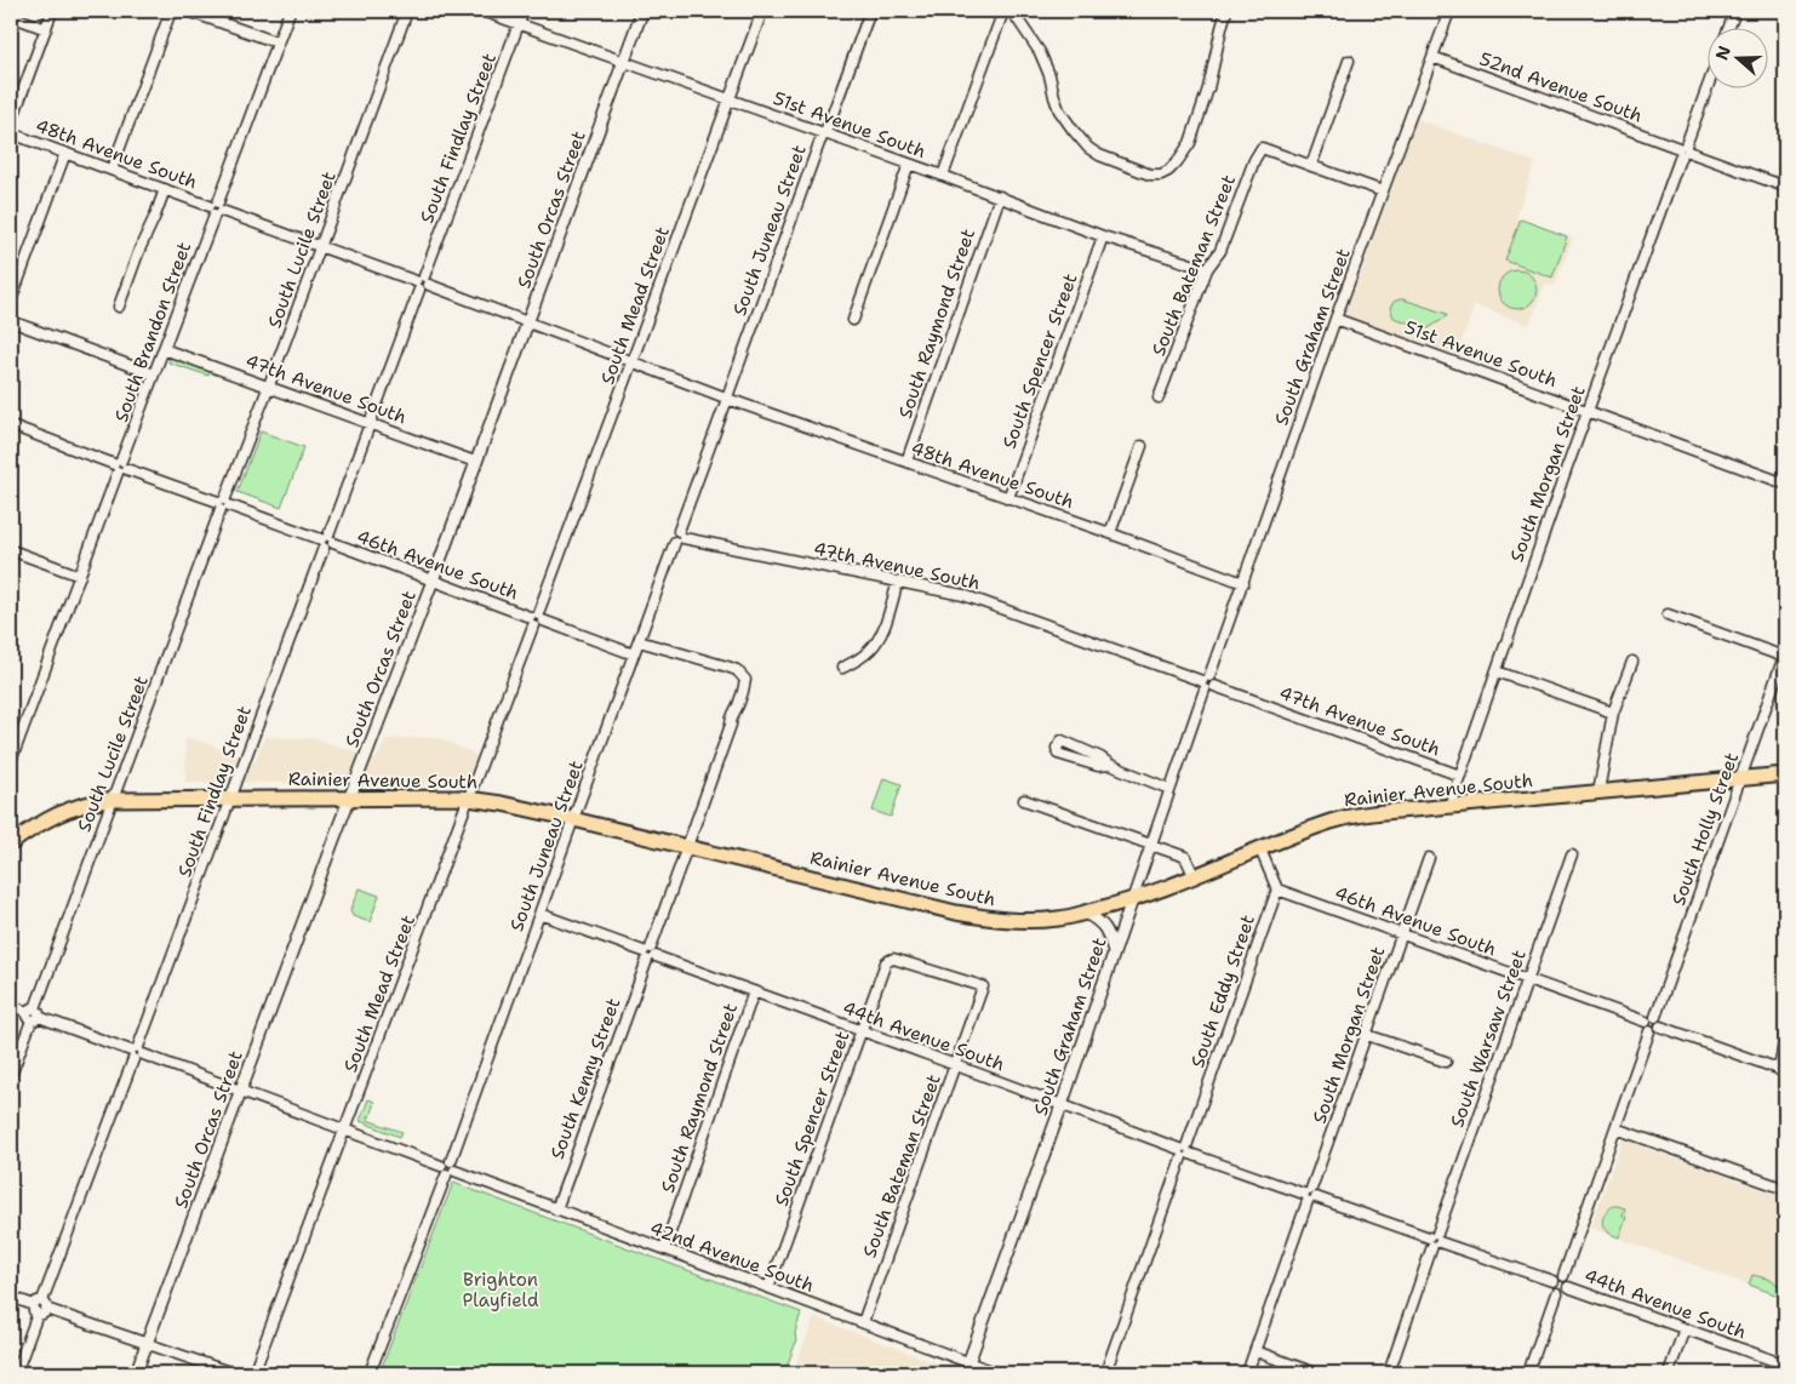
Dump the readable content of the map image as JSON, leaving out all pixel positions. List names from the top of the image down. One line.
{"streets":{"main road":["Rainier Avenue South"],"street":["52nd Avenue South","51st Avenue South","South Findlay Street","48th Avenue South","South Orcas Street","South Juneau Street","South Lucile Street","South Bateman Street","South Mead Street","South Raymond Street","South Brandon Street","South Graham Street","South Spencer Street","47th Avenue South","South Morgan Street","46th Avenue South","South Holly Street","South Eddy Street","44th Avenue South","South Warsaw Street","South Kenny Street","42nd Avenue South"]},"crossings":[["52nd Avenue South","South Graham Street"],["52nd Avenue South","South Morgan Street"],["51st Avenue South","South Findlay Street"],["51st Avenue South","South Orcas Street"],["51st Avenue South","South Juneau Street"],["51st Avenue South","South Bateman Street"],["51st Avenue South","South Mead Street"],["51st Avenue South","South Raymond Street"],["51st Avenue South","South Graham Street"],["51st Avenue South","South Spencer Street"],["51st Avenue South","South Morgan Street"],["South Findlay Street","48th Avenue South"],["South Findlay Street","47th Avenue South"],["South Findlay Street","46th Avenue South"],["South Findlay Street","Rainier Avenue South"],["South Findlay Street","42nd Avenue South"],["48th Avenue South","South Orcas Street"],["48th Avenue South","South Juneau Street"],["48th Avenue South","South Lucile Street"],["48th Avenue South","South Mead Street"],["48th Avenue South","South Raymond Street"],["48th Avenue South","South Brandon Street"],["48th Avenue South","South Graham Street"],["48th Avenue South","South Spencer Street"],["South Orcas Street","47th Avenue South"],["South Orcas Street","46th Avenue South"],["South Orcas Street","Rainier Avenue South"],["South Orcas Street","42nd Avenue South"],["South Juneau Street","47th Avenue South"],["South Juneau Street","46th Avenue South"],["South Juneau Street","Rainier Avenue South"],["South Juneau Street","44th Avenue South"],["South Juneau Street","South Kenny Street"],["South Juneau Street","42nd Avenue South"],["South Lucile Street","47th Avenue South"],["South Lucile Street","46th Avenue South"],["South Lucile Street","Rainier Avenue South"],["South Lucile Street","42nd Avenue South"],["South Bateman Street","South Spencer Street"],["South Bateman Street","44th Avenue South"],["South Bateman Street","42nd Avenue South"],["South Mead Street","46th Avenue South"],["South Mead Street","Rainier Avenue South"],["South Mead Street","42nd Avenue South"],["South Raymond Street","44th Avenue South"],["South Raymond Street","42nd Avenue South"],["South Brandon Street","47th Avenue South"],["South Brandon Street","46th Avenue South"],["South Graham Street","47th Avenue South"],["South Graham Street","Rainier Avenue South"],["South Graham Street","44th Avenue South"],["South Graham Street","42nd Avenue South"],["South Spencer Street","44th Avenue South"],["South Spencer Street","42nd Avenue South"],["47th Avenue South","South Morgan Street"],["South Morgan Street","46th Avenue South"],["South Morgan Street","Rainier Avenue South"],["South Morgan Street","44th Avenue South"],["46th Avenue South","South Holly Street"],["46th Avenue South","South Eddy Street"],["46th Avenue South","South Warsaw Street"],["Rainier Avenue South","South Holly Street"],["Rainier Avenue South","South Kenny Street"],["South Eddy Street","44th Avenue South"],["44th Avenue South","South Warsaw Street"],["44th Avenue South","South Kenny Street"],["South Kenny Street","42nd Avenue South"]],"parks":["Brighton Playfield"],"north":"left"}
